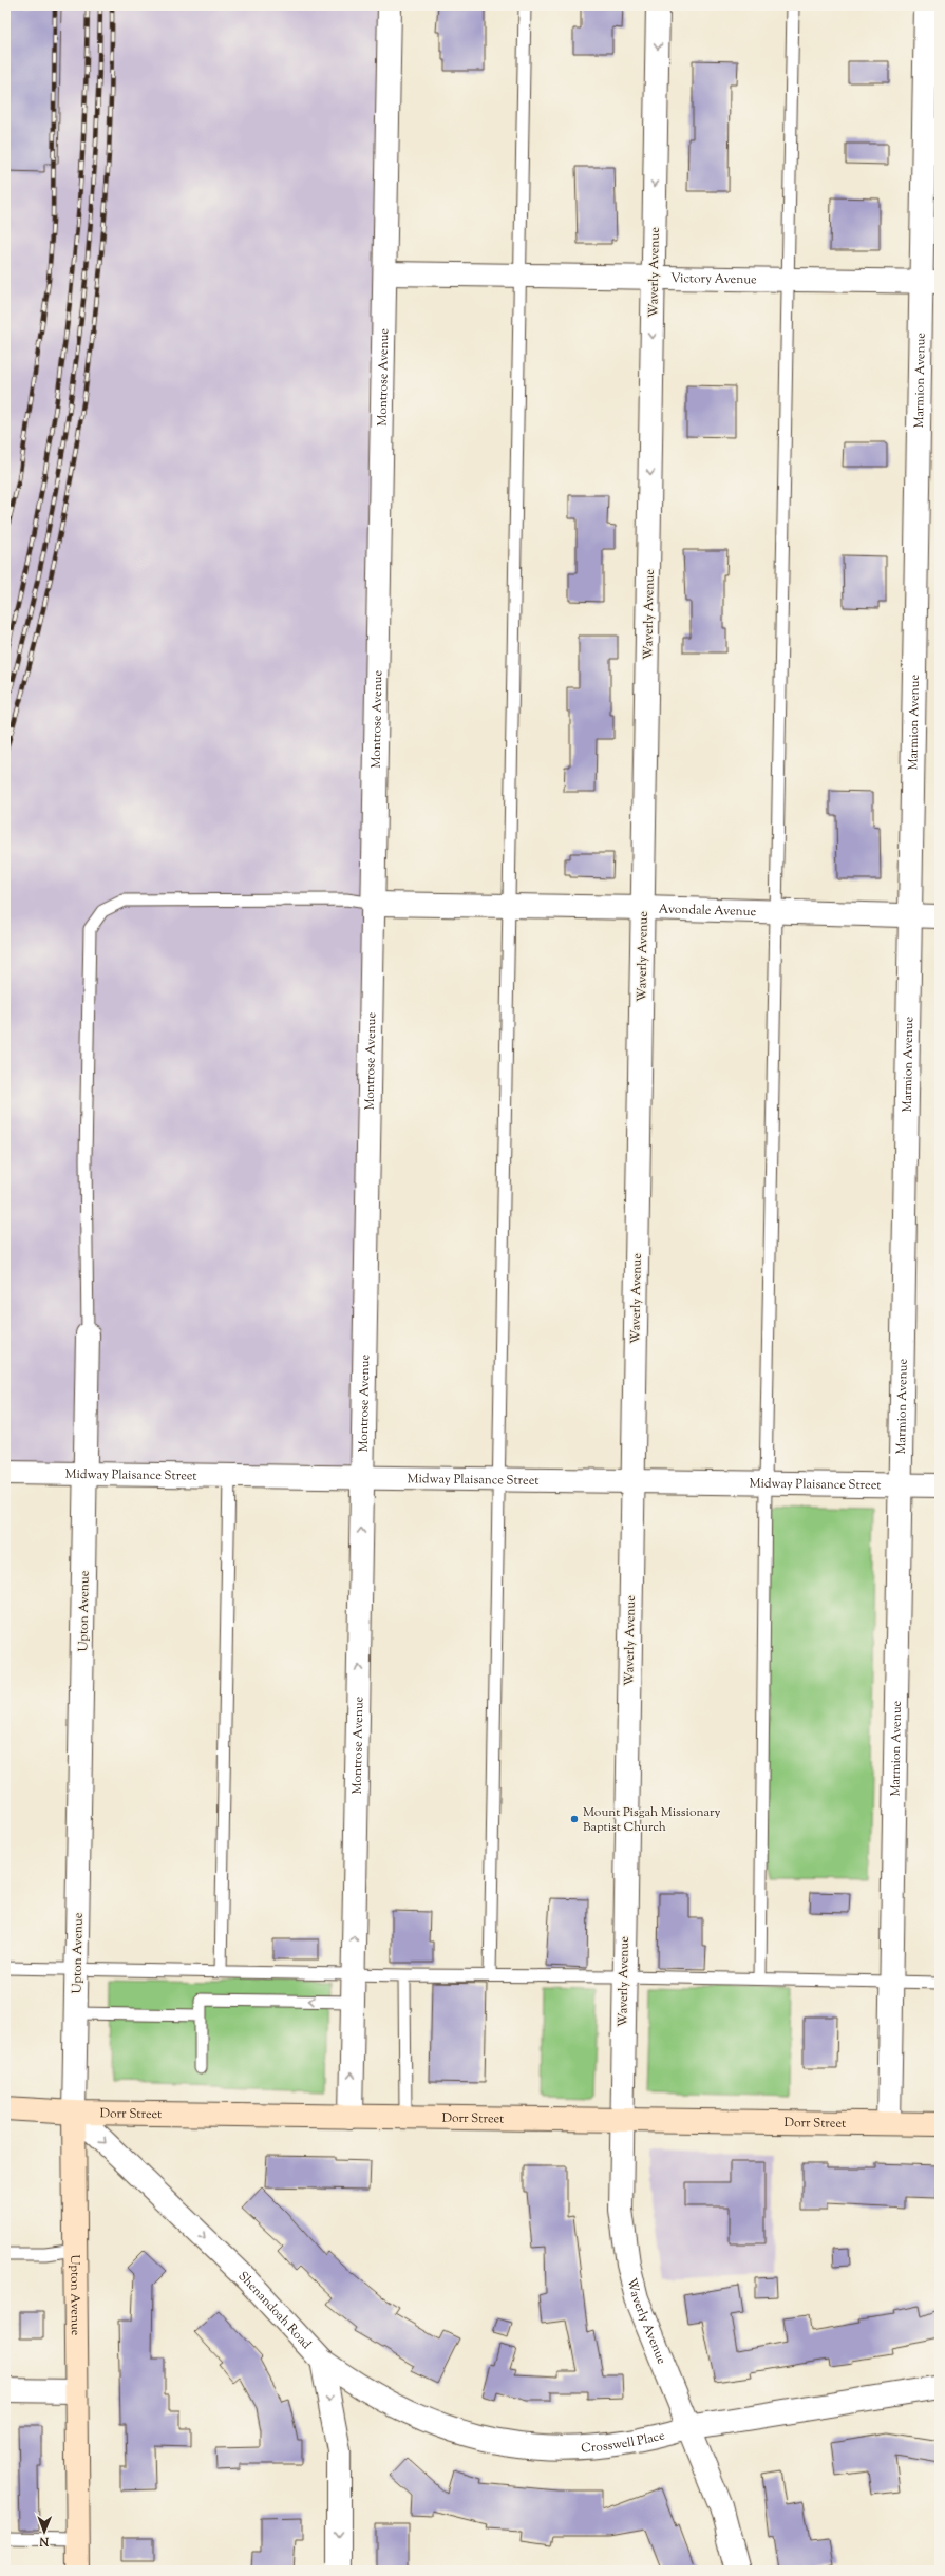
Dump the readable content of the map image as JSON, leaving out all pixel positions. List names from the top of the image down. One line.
{"streets":{"main road":["Upton Avenue","Dorr Street"],"street":["Waverly Avenue","Victory Avenue","Montrose Avenue","Marmion Avenue","Avondale Avenue","Midway Plaisance Street","Shenandoah Road","Crosswell Place"]},"crossings":[["Waverly Avenue","Victory Avenue"],["Waverly Avenue","Avondale Avenue"],["Waverly Avenue","Midway Plaisance Street"],["Waverly Avenue","Dorr Street"],["Waverly Avenue","Crosswell Place"],["Victory Avenue","Montrose Avenue"],["Victory Avenue","Marmion Avenue"],["Montrose Avenue","Avondale Avenue"],["Montrose Avenue","Midway Plaisance Street"],["Montrose Avenue","Dorr Street"],["Marmion Avenue","Avondale Avenue"],["Marmion Avenue","Midway Plaisance Street"],["Marmion Avenue","Dorr Street"],["Midway Plaisance Street","Upton Avenue"],["Upton Avenue","Dorr Street"],["Upton Avenue","Shenandoah Road"],["Dorr Street","Shenandoah Road"],["Shenandoah Road","Crosswell Place"]],"one_way":["Shenandoah Road"],"places":["Mount Pisgah Missionary Baptist Church"],"north":"bottom"}
